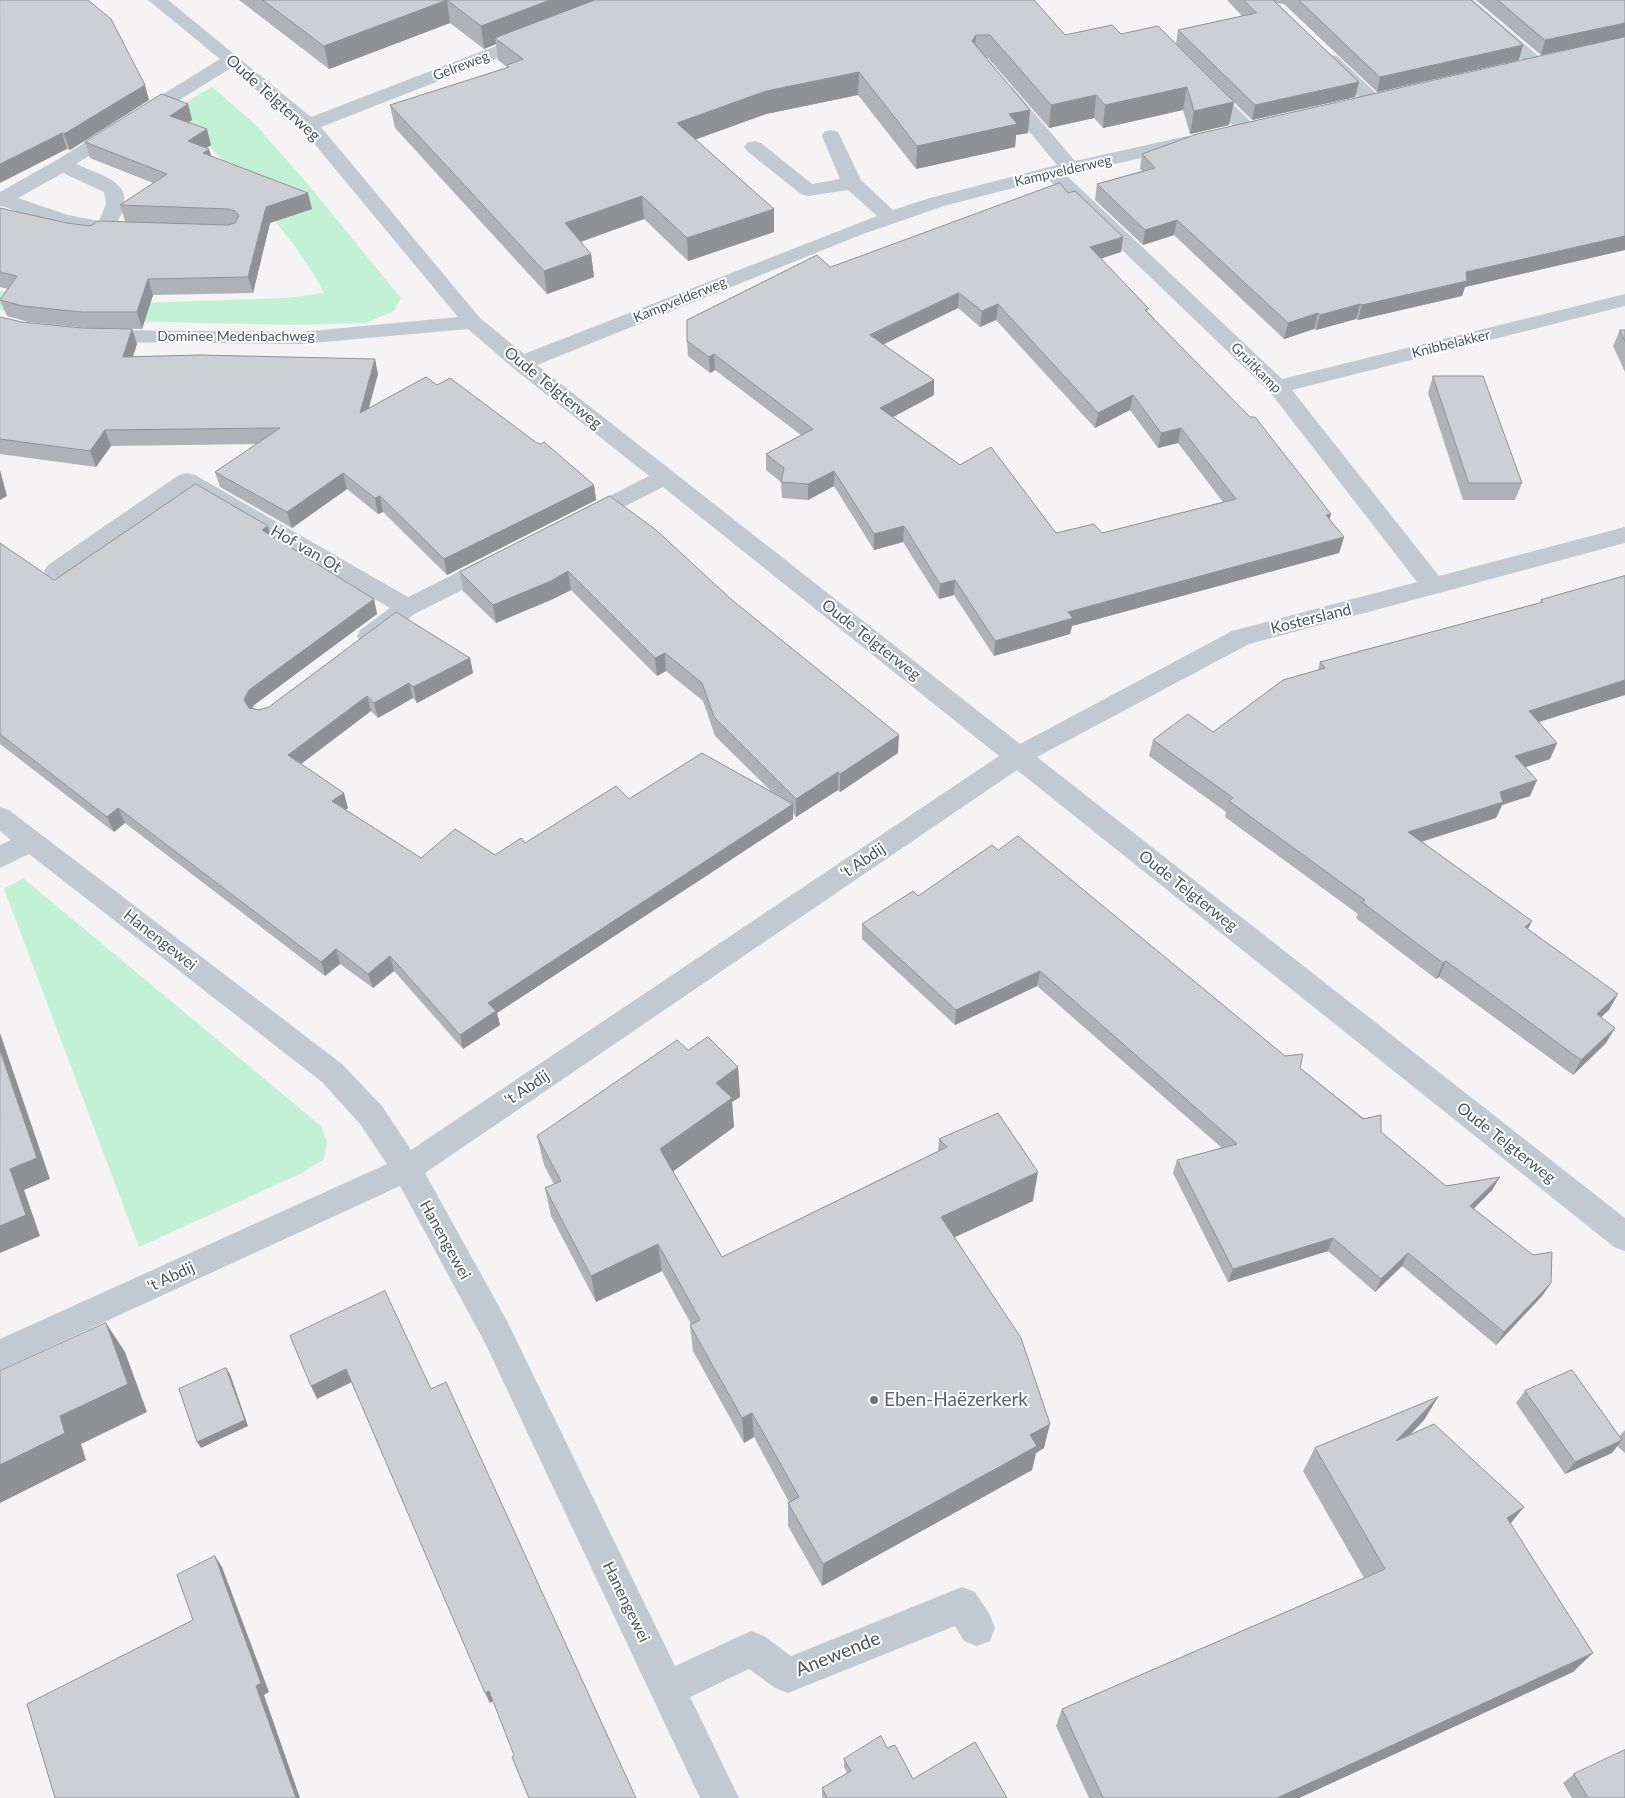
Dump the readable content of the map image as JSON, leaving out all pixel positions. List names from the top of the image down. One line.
{"streets":{"street":["Gelreweg","Oude Telgterweg","Kampvelderweg","Dominee Medenbachweg","Knibbelakker","Gruitkamp","Hof van Ot","Kostersland","'t Abdij","Hanengewei","Anewende"]},"crossings":[["Gelreweg","Oude Telgterweg"],["Oude Telgterweg","Kampvelderweg"],["Oude Telgterweg","Dominee Medenbachweg"],["Oude Telgterweg","Kostersland"],["Oude Telgterweg","'t Abdij"],["Kampvelderweg","Gruitkamp"],["Knibbelakker","Gruitkamp"],["Gruitkamp","Kostersland"],["Kostersland","'t Abdij"],["'t Abdij","Hanengewei"],["Hanengewei","Anewende"]],"places":["Eben-Haëzerkerk"]}
